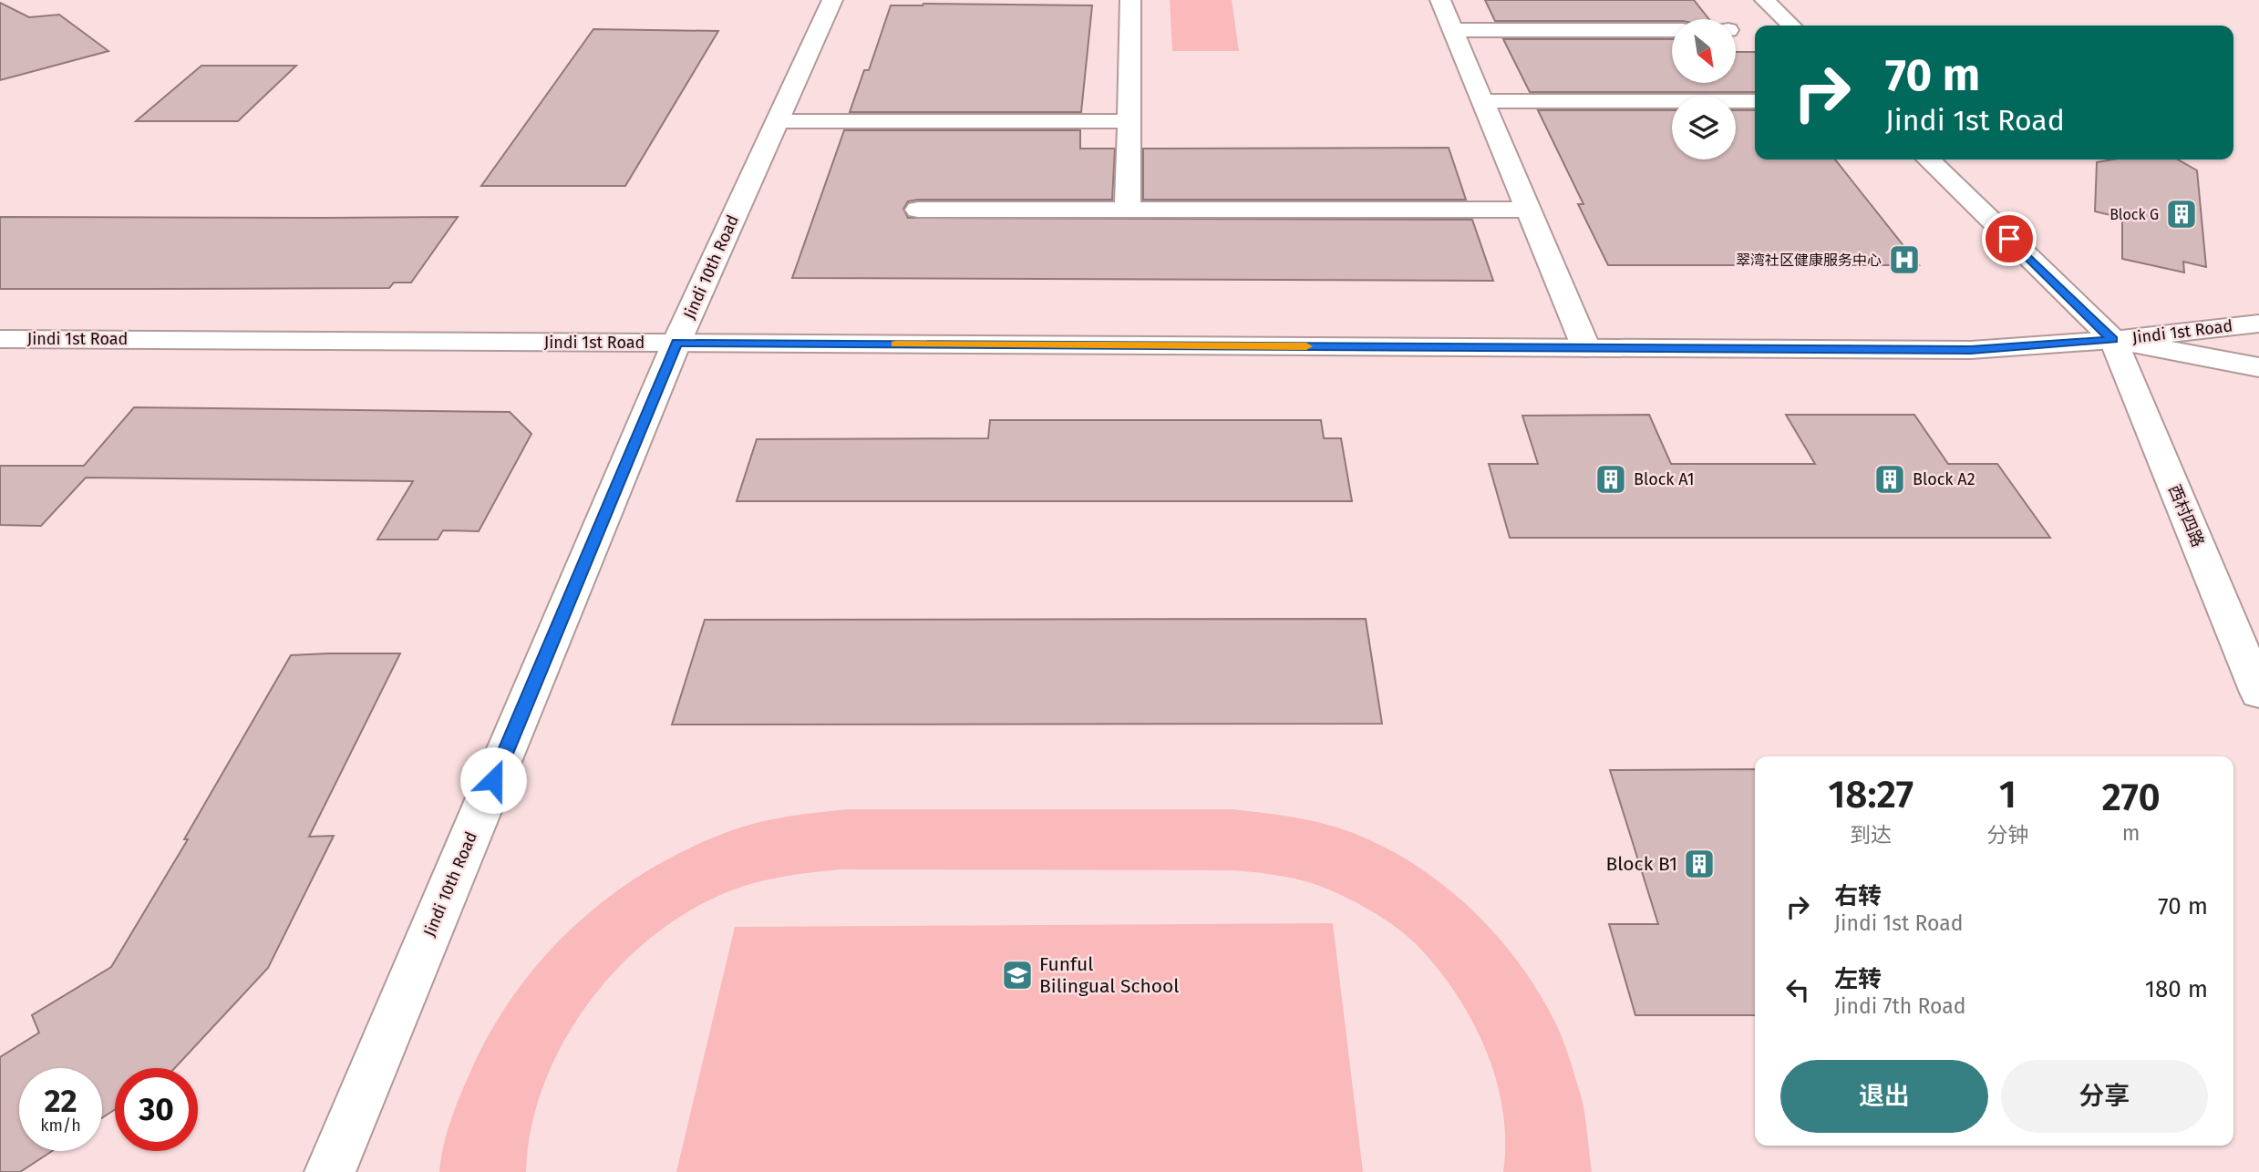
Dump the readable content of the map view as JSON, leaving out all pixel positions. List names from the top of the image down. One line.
{"streets":{"street":["Jindi 10th Road","Jindi 1st Road","西村四路"]},"crossings":[["Jindi 10th Road","Jindi 1st Road"],["Jindi 1st Road","西村四路"]],"places":{"building":["Block G","Block A1","Block A2","Block B1"],"hospital":["翠湾社区健康服务中心"],"school or university":["Funful Bilingual School"]},"north":"bottom right","page":{"turn":["70 m","Jindi 1st Road"],"eta":["18:27","到达","1","分钟","270","m"],"list":[{"name":"右转","note":"Jindi 1st Road","value":"70 m"},{"name":"左转","note":"Jindi 7th Road","value":"180 m"}],"buttons":["退出","分享"],"speed":"22 km/h","limit":"30"}}
